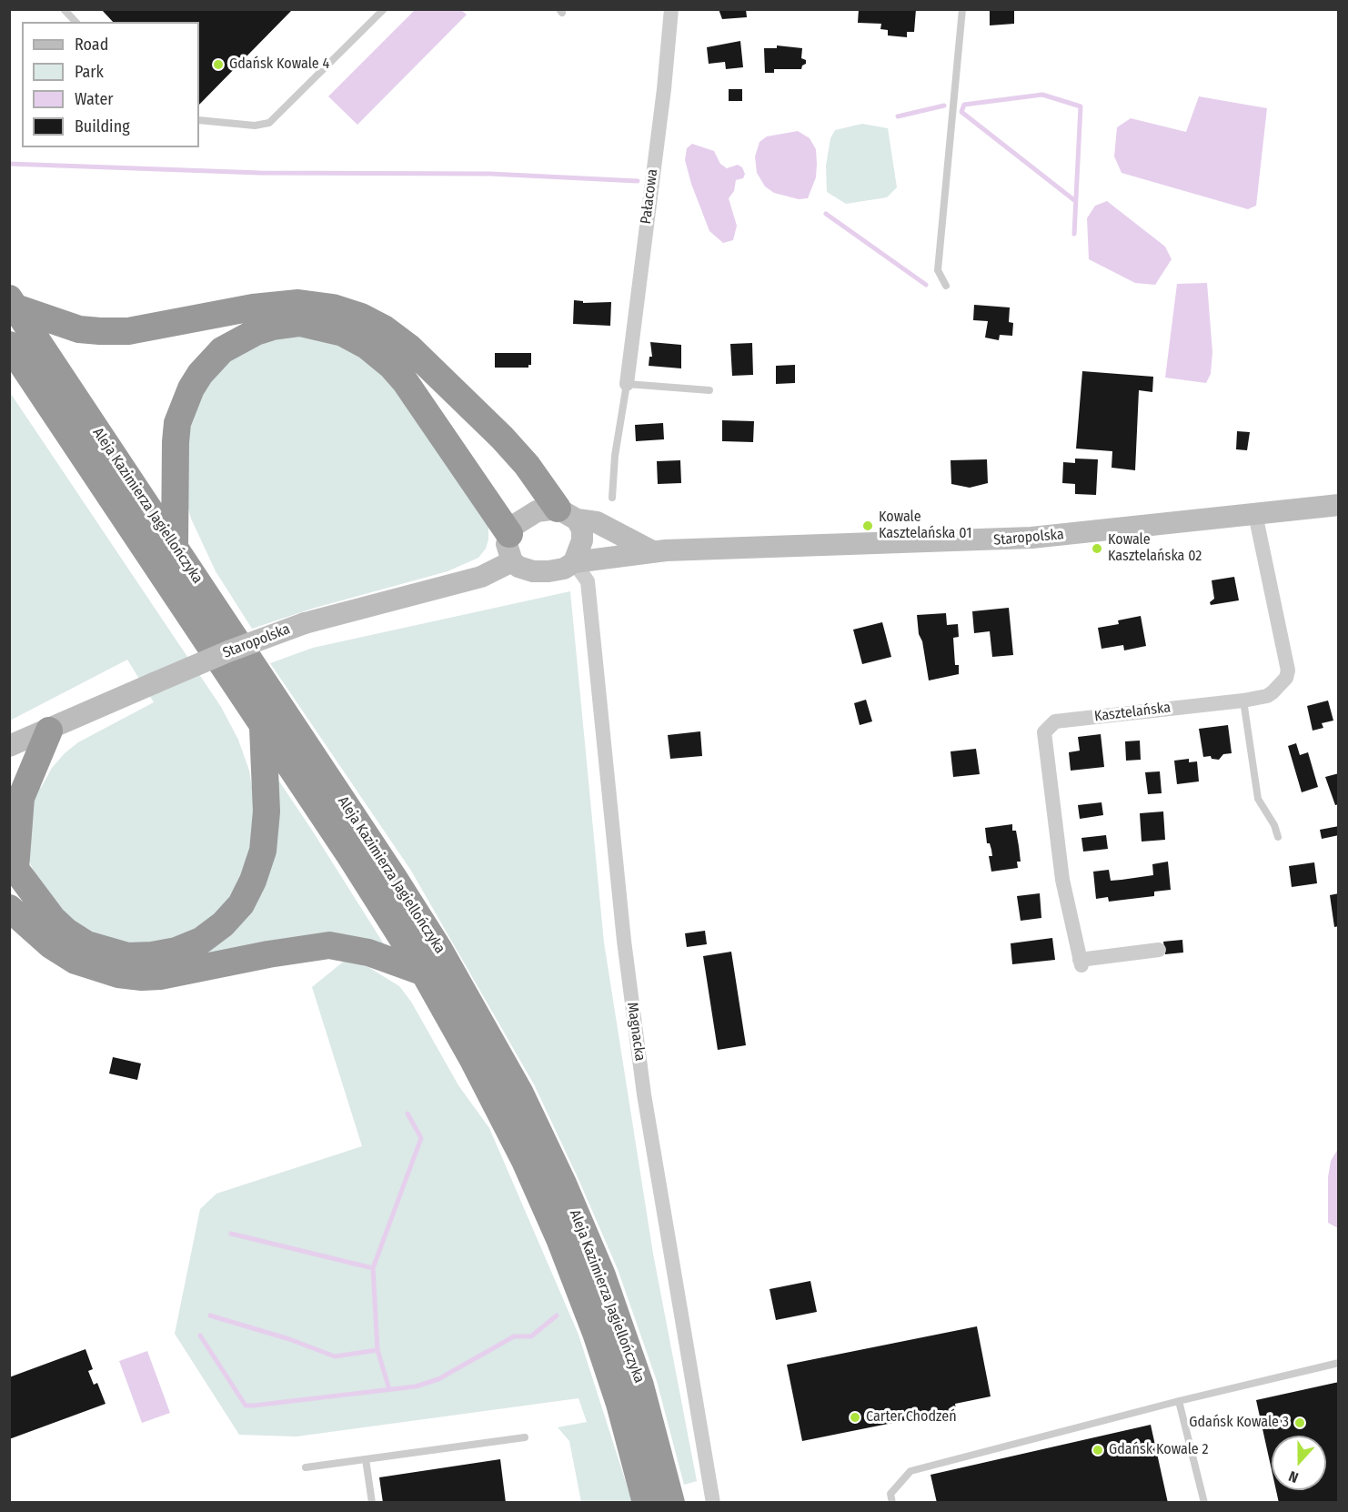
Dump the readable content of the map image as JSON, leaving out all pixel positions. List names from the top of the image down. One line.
{"streets":{"highway":["Aleja Kazimierza Jagiellończyka"],"main road":["Staropolska"],"street":["Pałacowa","Kasztelańska","Magnacka"]},"crossings":[["Staropolska","Kasztelańska"],["Staropolska","Magnacka"]],"places":["Gdańsk Kowale 4","Kowale Kasztelańska 01","Kowale Kasztelańska 02","Carter Chodzeń","Gdańsk Kowale 3","Gdańsk Kowale 2"],"legend":["Road","Park","Water","Building"],"north":"bottom"}
